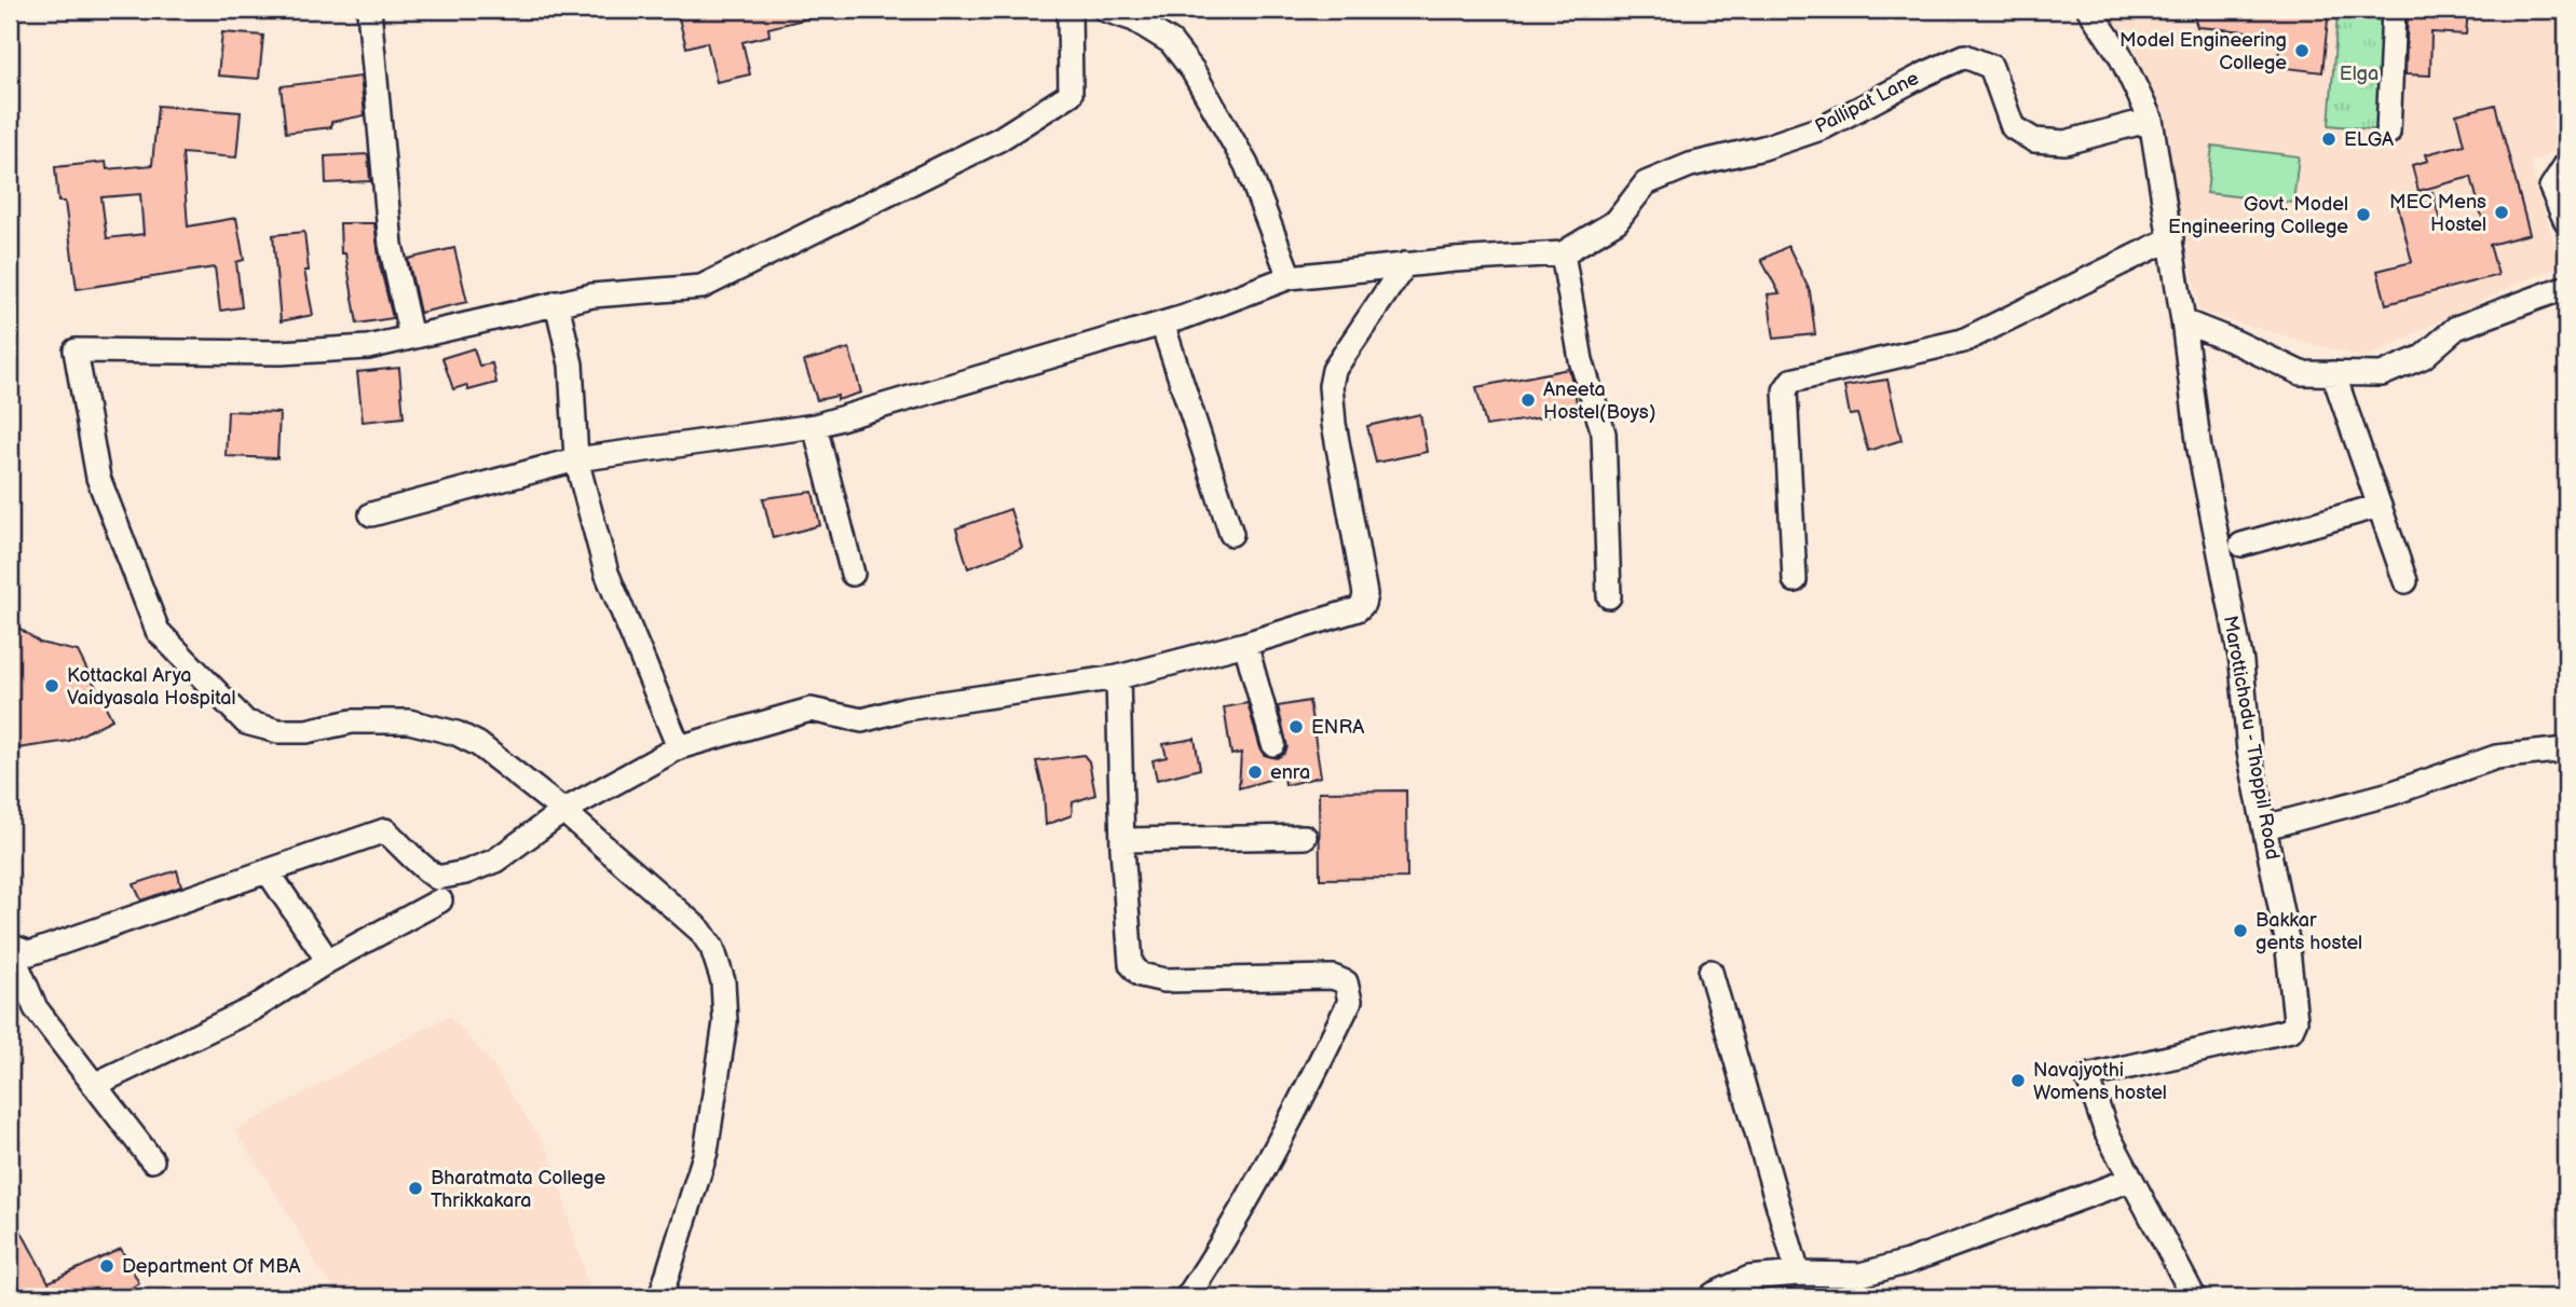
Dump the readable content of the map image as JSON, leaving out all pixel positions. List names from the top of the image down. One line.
{"streets":{"street":["Pallipat Lane","Marottichodu - Thoppil Road"]},"crossings":[["Pallipat Lane","Marottichodu - Thoppil Road"]],"parks":["Elga"],"places":["Model Engineering College","ELGA","MEC Mens Hostel","Govt. Model Engineering College","Aneeta Hostel(Boys)","Kottackal Arya Vaidyasala Hospital","ENRA","enra","Bakkar gents hostel","Navajyothi Womens hostel","Bharatmata College Thrikkakara","Department Of MBA"]}
